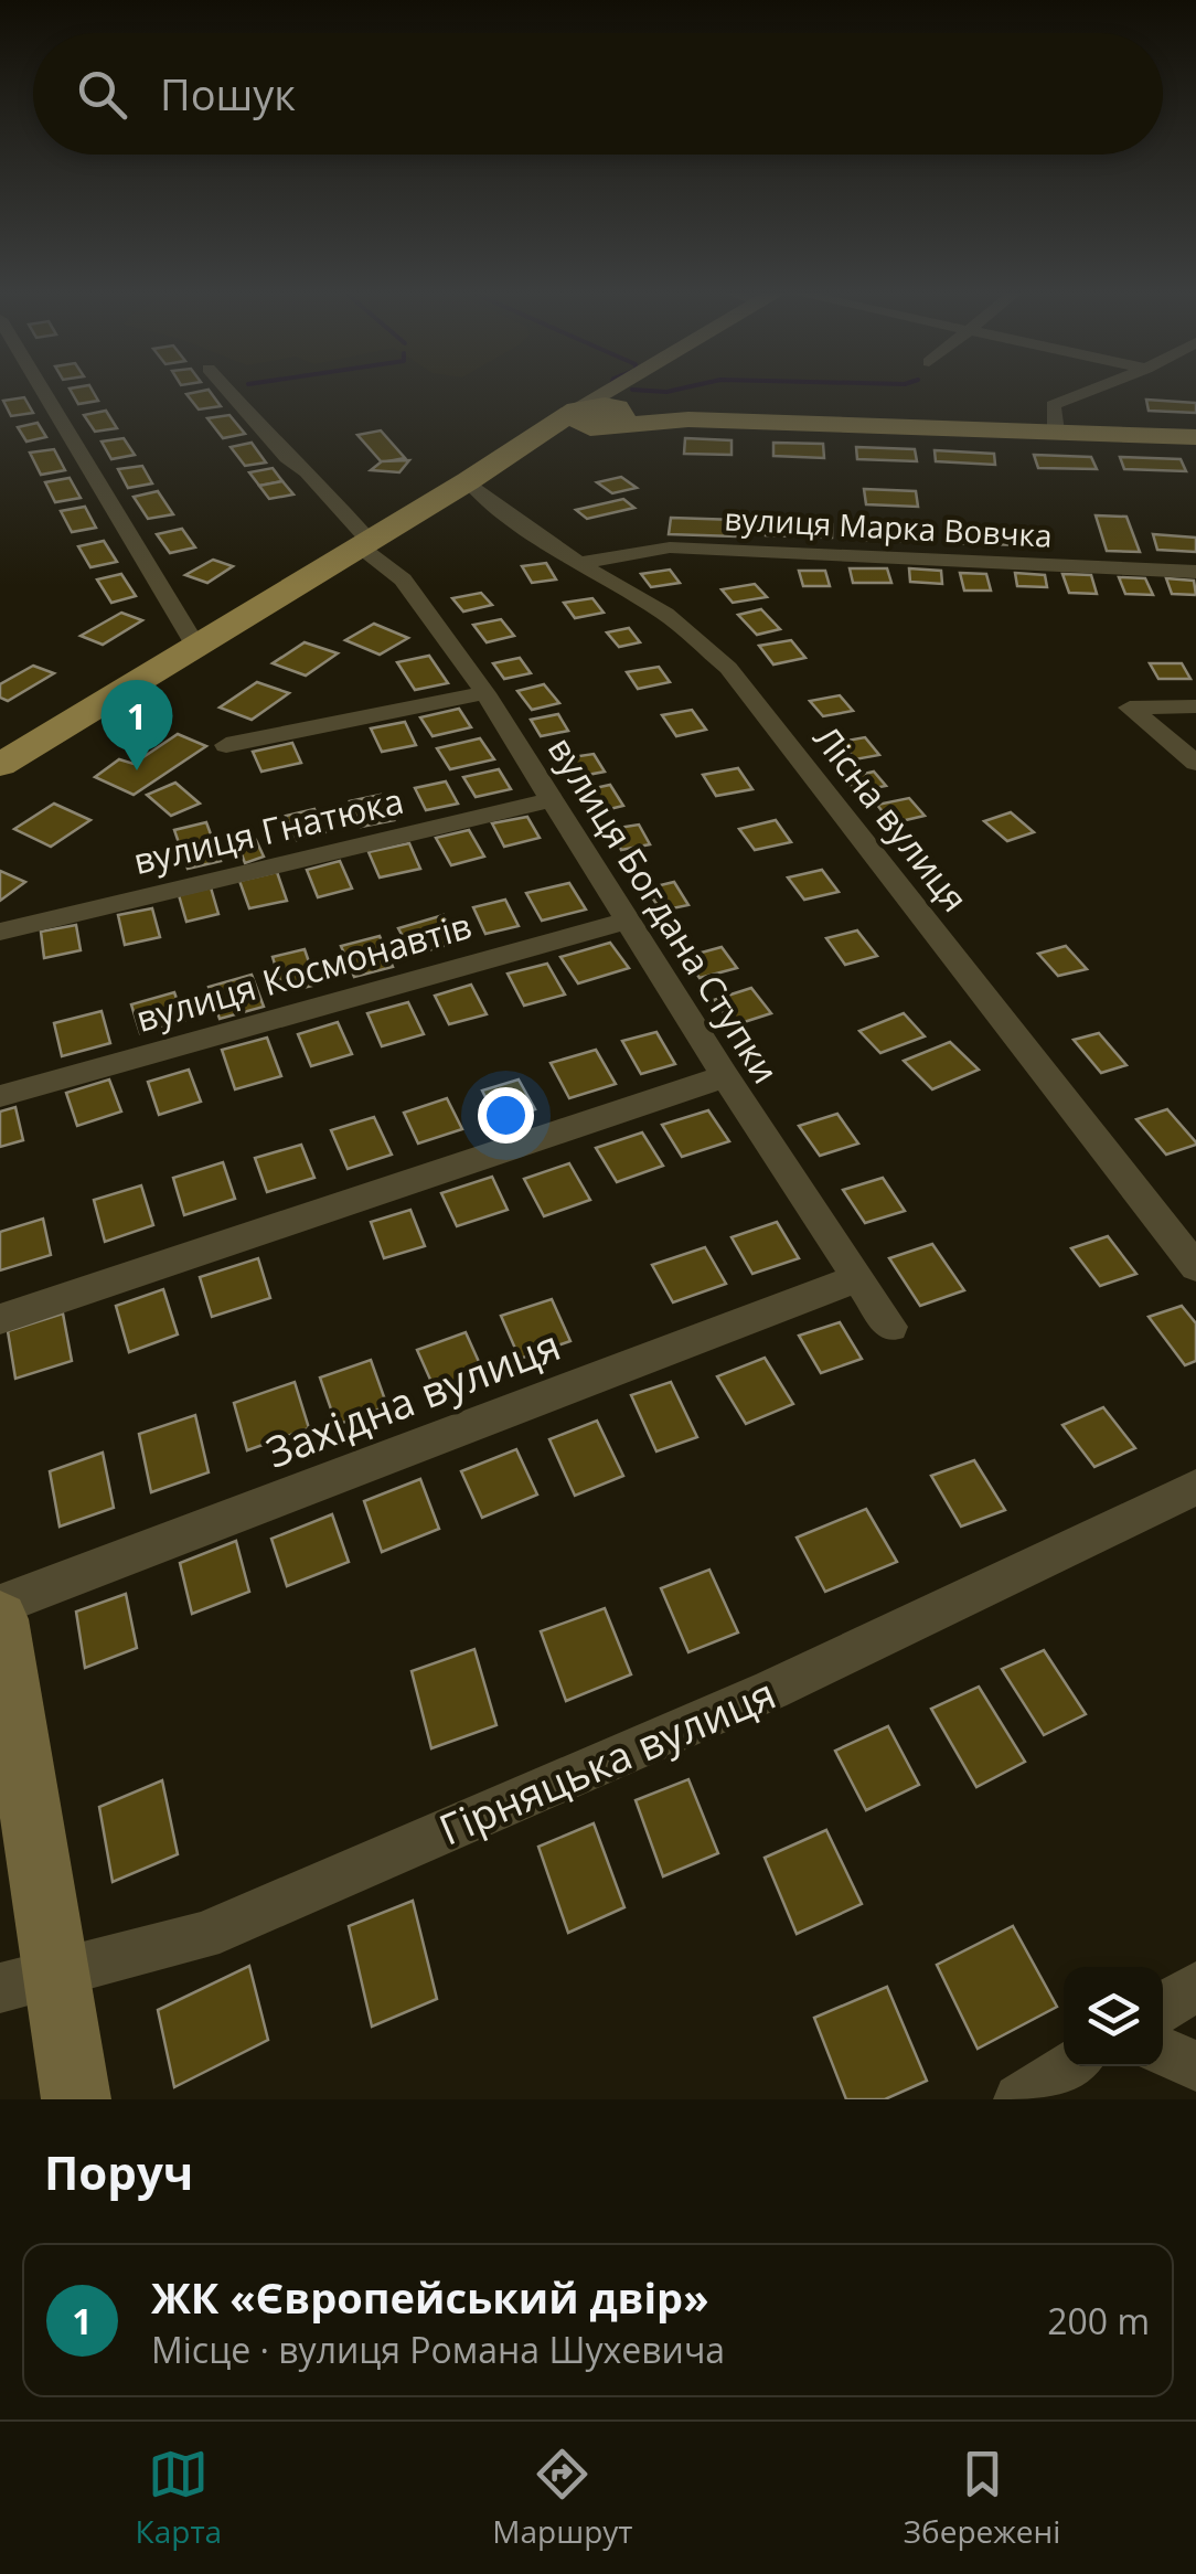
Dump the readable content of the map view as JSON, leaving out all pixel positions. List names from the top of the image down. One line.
{"streets":{"street":["вулиця Марка Вовчка","Лісна вулиця","вулиця Гнатюка","вулиця Богдана Ступки","вулиця Космонавтів","Західна вулиця","Гірняцька вулиця"]},"crossings":[["вулиця Марка Вовчка","Лісна вулиця"],["вулиця Гнатюка","вулиця Богдана Ступки"],["вулиця Богдана Ступки","вулиця Космонавтів"],["вулиця Богдана Ступки","Західна вулиця"]],"page":{"search":"Пошук","pins":"1","heading":"Поруч","list":[{"mark":"1","name":"ЖК «Європейський двір»","note":"Місце · вулиця Романа Шухевича","value":"200 m"}],"nav":["Карта","Маршрут","Збережені"]}}
